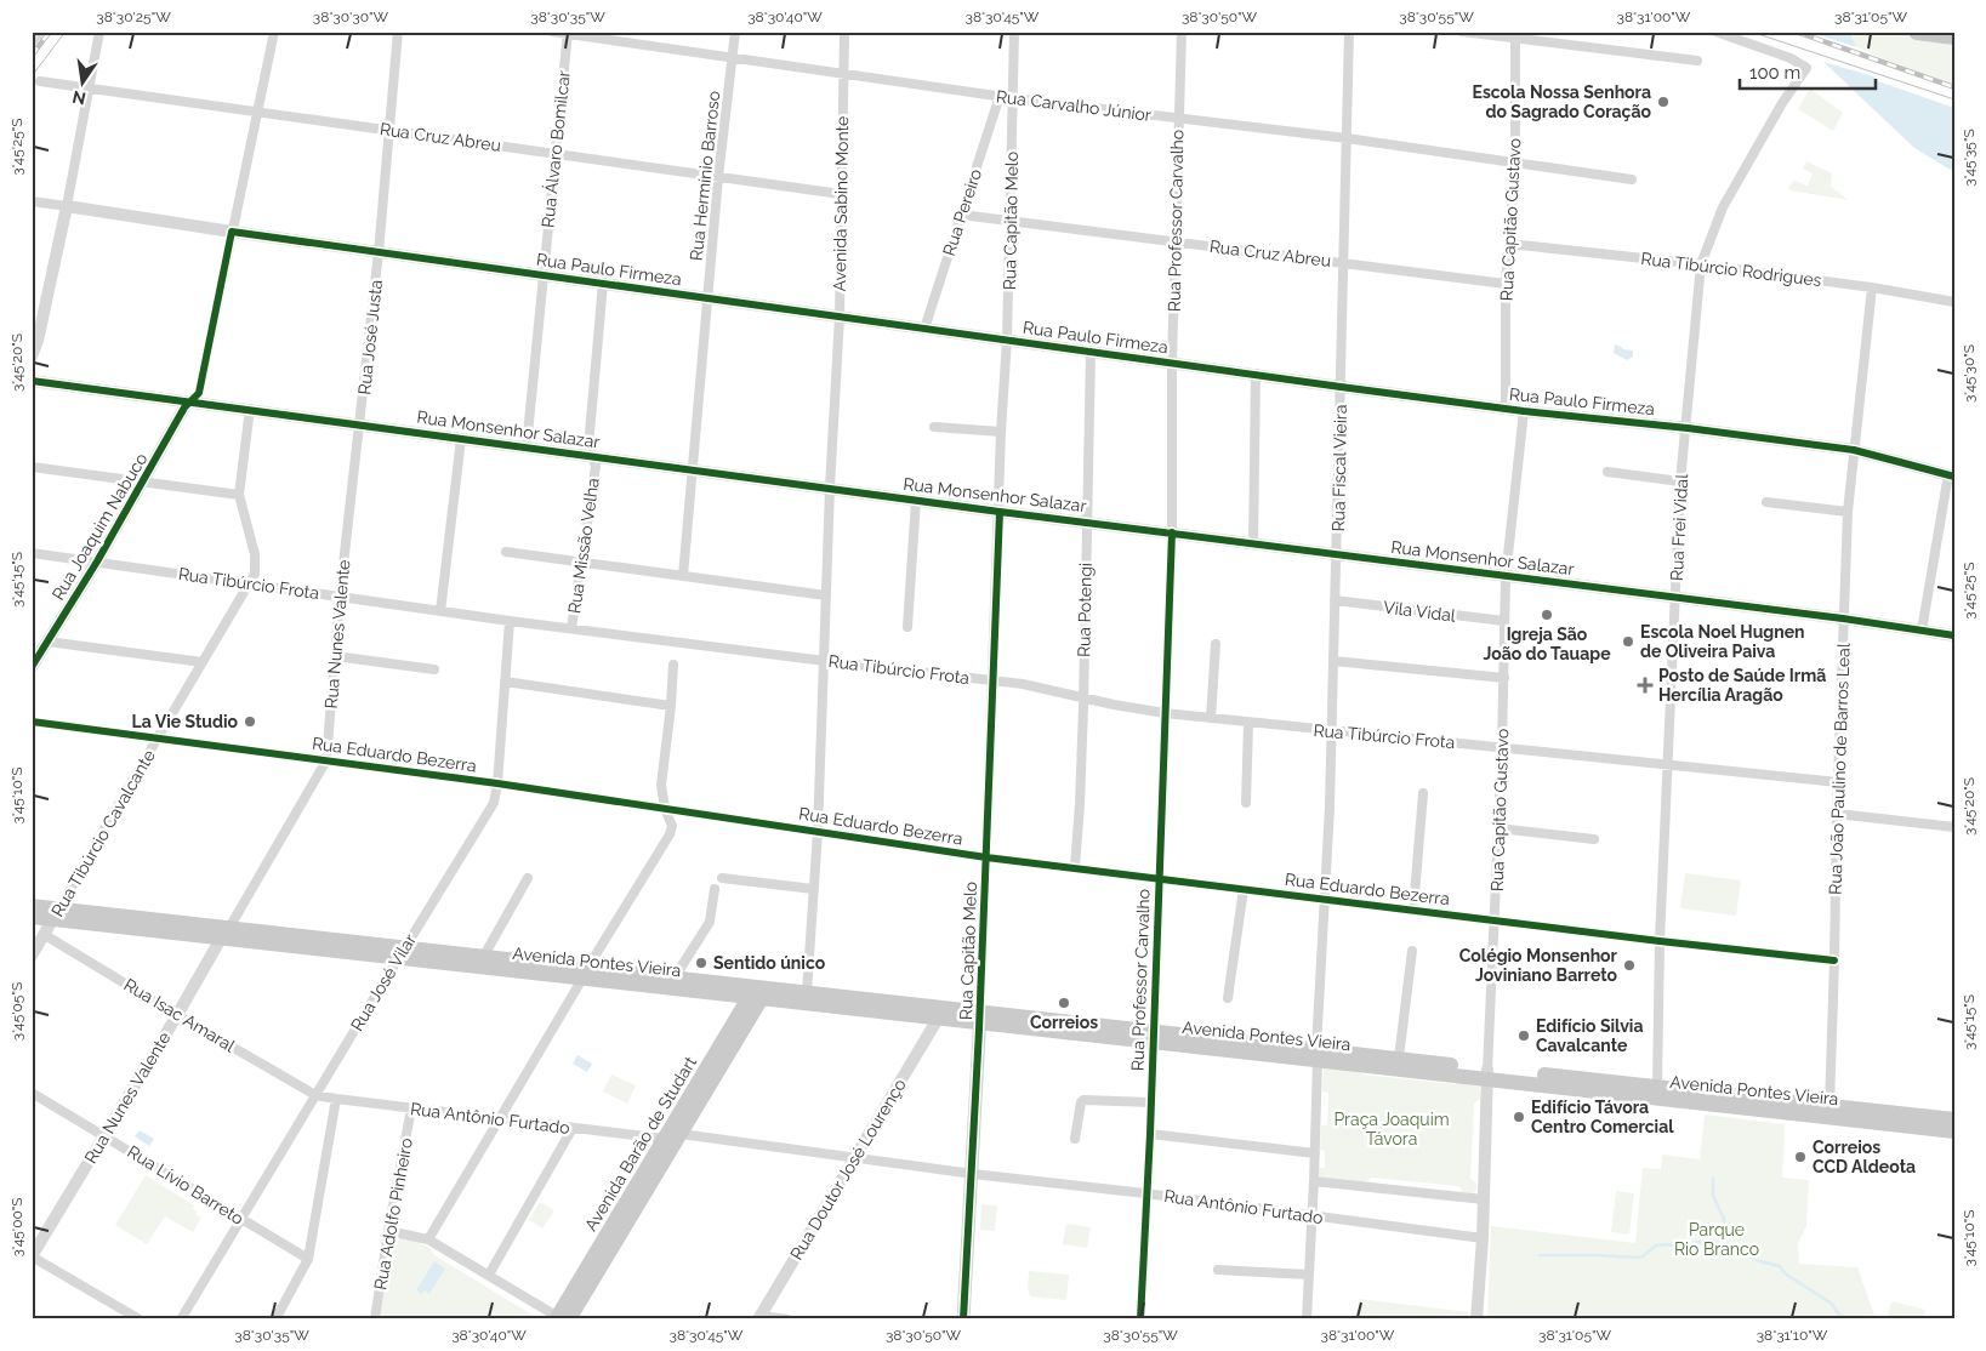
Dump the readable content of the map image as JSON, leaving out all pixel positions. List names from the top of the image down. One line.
{"streets":{"main road":["Rua Capitão Melo","Avenida Pontes Vieira","Avenida Barão de Studart"],"street":["Rua Carvalho Júnior","Rua Cruz Abreu","Rua Álvaro Bomilcar","Rua Hermínio Barroso","Avenida Sabino Monte","Rua Pereiro","Rua Capitão Gustavo","Rua Professor Carvalho","Rua Paulo Firmeza","Rua Tibúrcio Rodrigues","Rua José Justa","Rua Monsenhor Salazar","Rua Fiscal Vieira","Rua Joaquim Nabuco","Rua Frei Vidal","Rua Missão Velha","Rua Tibúrcio Frota","Rua Potengi","Vila Vidal","Rua Nunes Valente","Rua Eduardo Bezerra","Rua João Paulino de Barros Leal","Rua Tibúrcio Cavalcante","Rua José Vilar","Rua Isac Amaral","Rua Antônio Furtado","Rua Doutor José Lourenço","Rua Lívio Barreto","Rua Adolfo Pinheiro"]},"crossings":[["Rua Carvalho Júnior","Rua Álvaro Bomilcar"],["Rua Carvalho Júnior","Rua Hermínio Barroso"],["Rua Carvalho Júnior","Avenida Sabino Monte"],["Rua Carvalho Júnior","Rua Pereiro"],["Rua Carvalho Júnior","Rua Capitão Gustavo"],["Rua Carvalho Júnior","Rua Capitão Melo"],["Rua Carvalho Júnior","Rua Professor Carvalho"],["Rua Carvalho Júnior","Rua Fiscal Vieira"],["Rua Cruz Abreu","Rua Álvaro Bomilcar"],["Rua Cruz Abreu","Rua Hermínio Barroso"],["Rua Cruz Abreu","Avenida Sabino Monte"],["Rua Cruz Abreu","Rua Pereiro"],["Rua Cruz Abreu","Rua Capitão Gustavo"],["Rua Cruz Abreu","Rua Capitão Melo"],["Rua Cruz Abreu","Rua Professor Carvalho"],["Rua Cruz Abreu","Rua José Justa"],["Rua Cruz Abreu","Rua Fiscal Vieira"],["Rua Álvaro Bomilcar","Rua Paulo Firmeza"],["Rua Álvaro Bomilcar","Rua Monsenhor Salazar"],["Rua Hermínio Barroso","Rua Paulo Firmeza"],["Rua Hermínio Barroso","Rua Monsenhor Salazar"],["Avenida Sabino Monte","Rua Paulo Firmeza"],["Avenida Sabino Monte","Rua Monsenhor Salazar"],["Avenida Sabino Monte","Rua Tibúrcio Frota"],["Avenida Sabino Monte","Rua Eduardo Bezerra"],["Avenida Sabino Monte","Avenida Pontes Vieira"],["Rua Pereiro","Rua Paulo Firmeza"],["Rua Capitão Gustavo","Rua Paulo Firmeza"],["Rua Capitão Gustavo","Rua Tibúrcio Rodrigues"],["Rua Capitão Gustavo","Rua Monsenhor Salazar"],["Rua Capitão Gustavo","Rua Tibúrcio Frota"],["Rua Capitão Gustavo","Vila Vidal"],["Rua Capitão Gustavo","Rua Eduardo Bezerra"],["Rua Capitão Gustavo","Avenida Pontes Vieira"],["Rua Capitão Gustavo","Rua Antônio Furtado"],["Rua Capitão Melo","Rua Paulo Firmeza"],["Rua Capitão Melo","Rua Monsenhor Salazar"],["Rua Capitão Melo","Rua Tibúrcio Frota"],["Rua Capitão Melo","Rua Eduardo Bezerra"],["Rua Capitão Melo","Avenida Pontes Vieira"],["Rua Capitão Melo","Rua Antônio Furtado"],["Rua Professor Carvalho","Rua Paulo Firmeza"],["Rua Professor Carvalho","Rua Monsenhor Salazar"],["Rua Professor Carvalho","Rua Tibúrcio Frota"],["Rua Professor Carvalho","Rua Eduardo Bezerra"],["Rua Professor Carvalho","Avenida Pontes Vieira"],["Rua Professor Carvalho","Rua Antônio Furtado"],["Rua Paulo Firmeza","Rua José Justa"],["Rua Paulo Firmeza","Rua Fiscal Vieira"],["Rua Paulo Firmeza","Rua Frei Vidal"],["Rua Paulo Firmeza","Rua Missão Velha"],["Rua Paulo Firmeza","Rua Potengi"],["Rua Paulo Firmeza","Rua João Paulino de Barros Leal"],["Rua Tibúrcio Rodrigues","Rua Frei Vidal"],["Rua Tibúrcio Rodrigues","Rua João Paulino de Barros Leal"],["Rua José Justa","Rua Monsenhor Salazar"],["Rua José Justa","Rua Nunes Valente"],["Rua Monsenhor Salazar","Rua Fiscal Vieira"],["Rua Monsenhor Salazar","Rua Joaquim Nabuco"],["Rua Monsenhor Salazar","Rua Frei Vidal"],["Rua Monsenhor Salazar","Rua Missão Velha"],["Rua Monsenhor Salazar","Rua Potengi"],["Rua Monsenhor Salazar","Rua Nunes Valente"],["Rua Monsenhor Salazar","Rua João Paulino de Barros Leal"],["Rua Monsenhor Salazar","Rua Tibúrcio Cavalcante"],["Rua Fiscal Vieira","Rua Tibúrcio Frota"],["Rua Fiscal Vieira","Vila Vidal"],["Rua Fiscal Vieira","Rua Eduardo Bezerra"],["Rua Fiscal Vieira","Avenida Pontes Vieira"],["Rua Fiscal Vieira","Rua Antônio Furtado"],["Rua Joaquim Nabuco","Rua Tibúrcio Frota"],["Rua Frei Vidal","Rua Tibúrcio Frota"],["Rua Frei Vidal","Rua Eduardo Bezerra"],["Rua Frei Vidal","Avenida Pontes Vieira"],["Rua Missão Velha","Rua Tibúrcio Frota"],["Rua Tibúrcio Frota","Rua Potengi"],["Rua Tibúrcio Frota","Rua Nunes Valente"],["Rua Tibúrcio Frota","Rua João Paulino de Barros Leal"],["Rua Tibúrcio Frota","Rua Tibúrcio Cavalcante"],["Rua Tibúrcio Frota","Rua José Vilar"],["Rua Potengi","Rua Eduardo Bezerra"],["Rua Nunes Valente","Rua Eduardo Bezerra"],["Rua Nunes Valente","Avenida Pontes Vieira"],["Rua Nunes Valente","Rua Isac Amaral"],["Rua Nunes Valente","Rua Lívio Barreto"],["Rua Eduardo Bezerra","Rua João Paulino de Barros Leal"],["Rua Eduardo Bezerra","Rua Tibúrcio Cavalcante"],["Rua Eduardo Bezerra","Rua José Vilar"],["Rua João Paulino de Barros Leal","Avenida Pontes Vieira"],["Rua Tibúrcio Cavalcante","Avenida Pontes Vieira"],["Rua Tibúrcio Cavalcante","Rua Isac Amaral"],["Avenida Pontes Vieira","Rua José Vilar"],["Avenida Pontes Vieira","Avenida Barão de Studart"],["Avenida Pontes Vieira","Rua Doutor José Lourenço"],["Rua José Vilar","Rua Isac Amaral"],["Rua José Vilar","Rua Antônio Furtado"],["Rua José Vilar","Rua Lívio Barreto"],["Rua Isac Amaral","Rua Antônio Furtado"],["Rua Antônio Furtado","Avenida Barão de Studart"],["Rua Antônio Furtado","Rua Doutor José Lourenço"],["Rua Antônio Furtado","Rua Adolfo Pinheiro"]],"parks":["Praça Joaquim Távora","Parque Rio Branco"],"places":{"other":["Escola Nossa Senhora do Sagrado Coração","Igreja São João do Tauape","Escola Noel Hugnen de Oliveira Paiva","La Vie Studio","Sentido único","Colégio Monsenhor Joviniano Barreto","Correios","Edifício Silvia Cavalcante","Edifício Távora Centro Comercial","Correios CCD Aldeota"],"health":["Posto de Saúde Irmã Hercília Aragão"]},"scale_bar":"100 m","north":"bottom","coordinates":["38°30'25\"W","38°30'30\"W","38°30'35\"W","38°30'40\"W","38°30'45\"W","38°30'50\"W","38°30'55\"W","38°31'00\"W","38°31'05\"W","3°45'25\"S","3°45'35\"S","3°45'20\"S","3°45'30\"S","3°45'15\"S","3°45'10\"S","3°45'05\"S","3°45'00\"S","38°31'10\"W"]}
